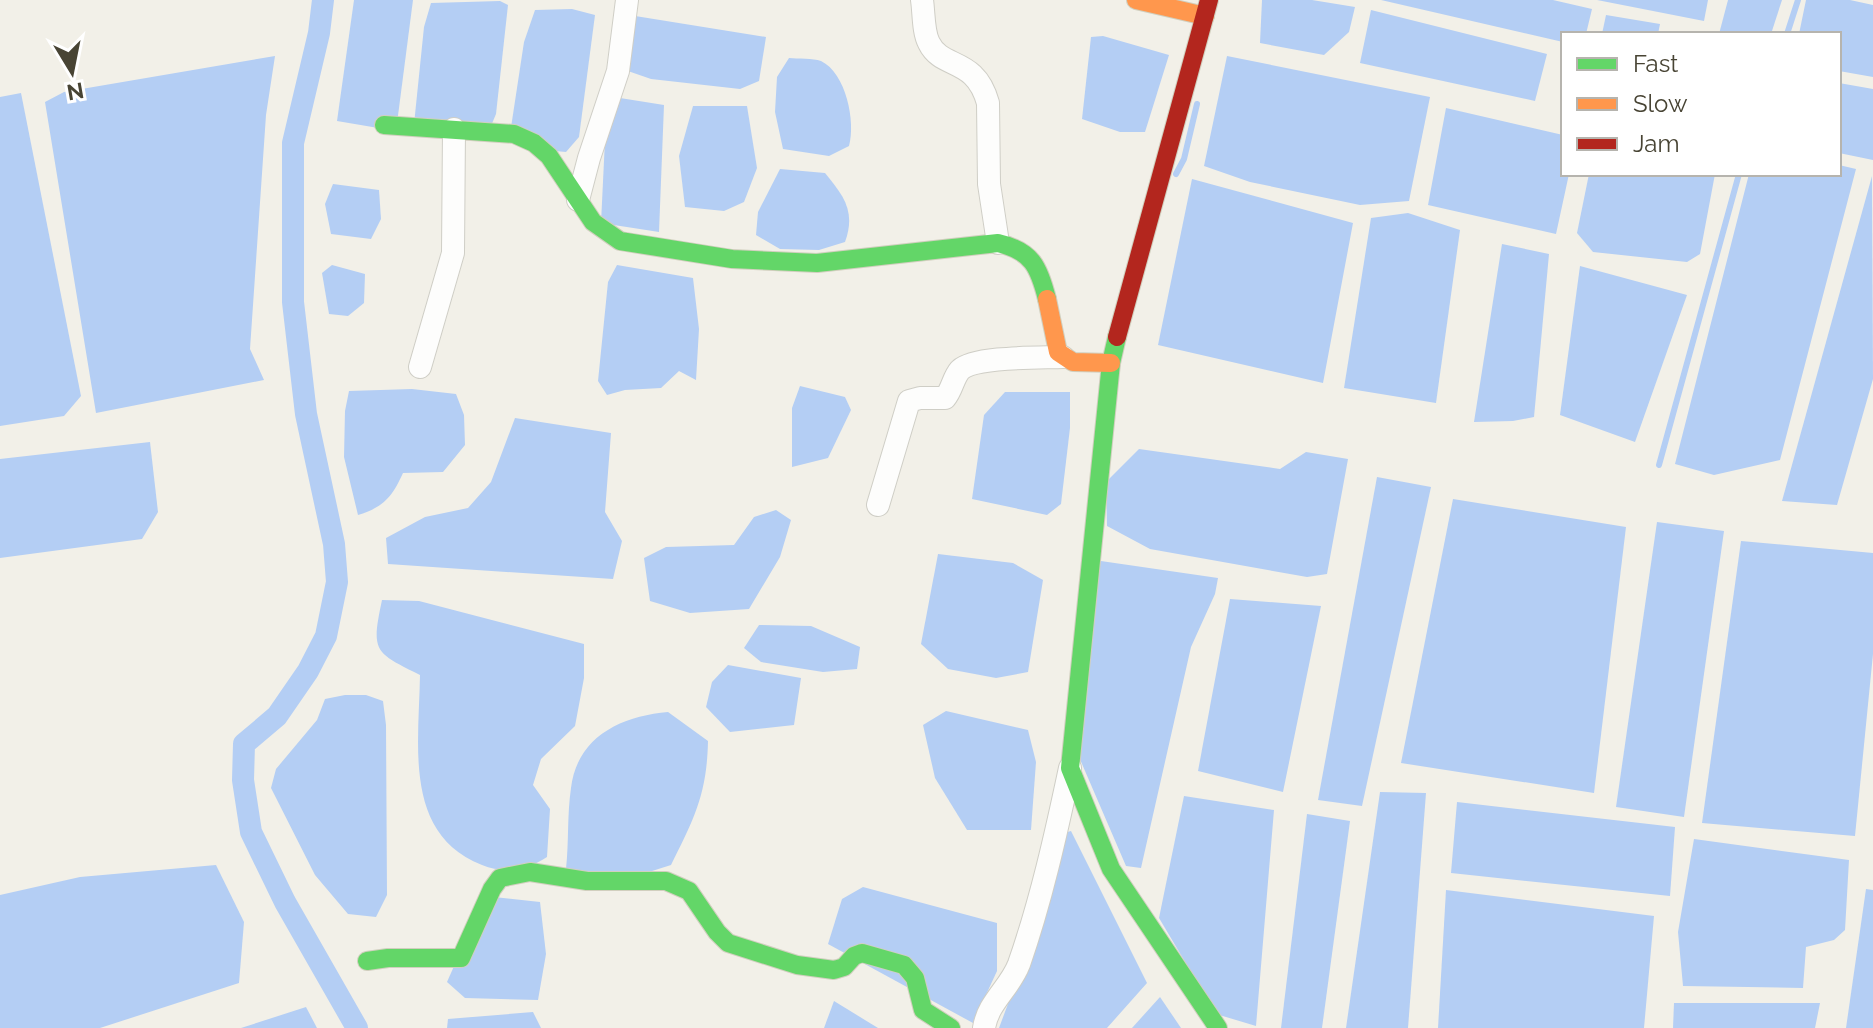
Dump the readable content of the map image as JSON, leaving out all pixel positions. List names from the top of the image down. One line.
{"legend":["Fast","Slow","Jam"],"north":"bottom"}
